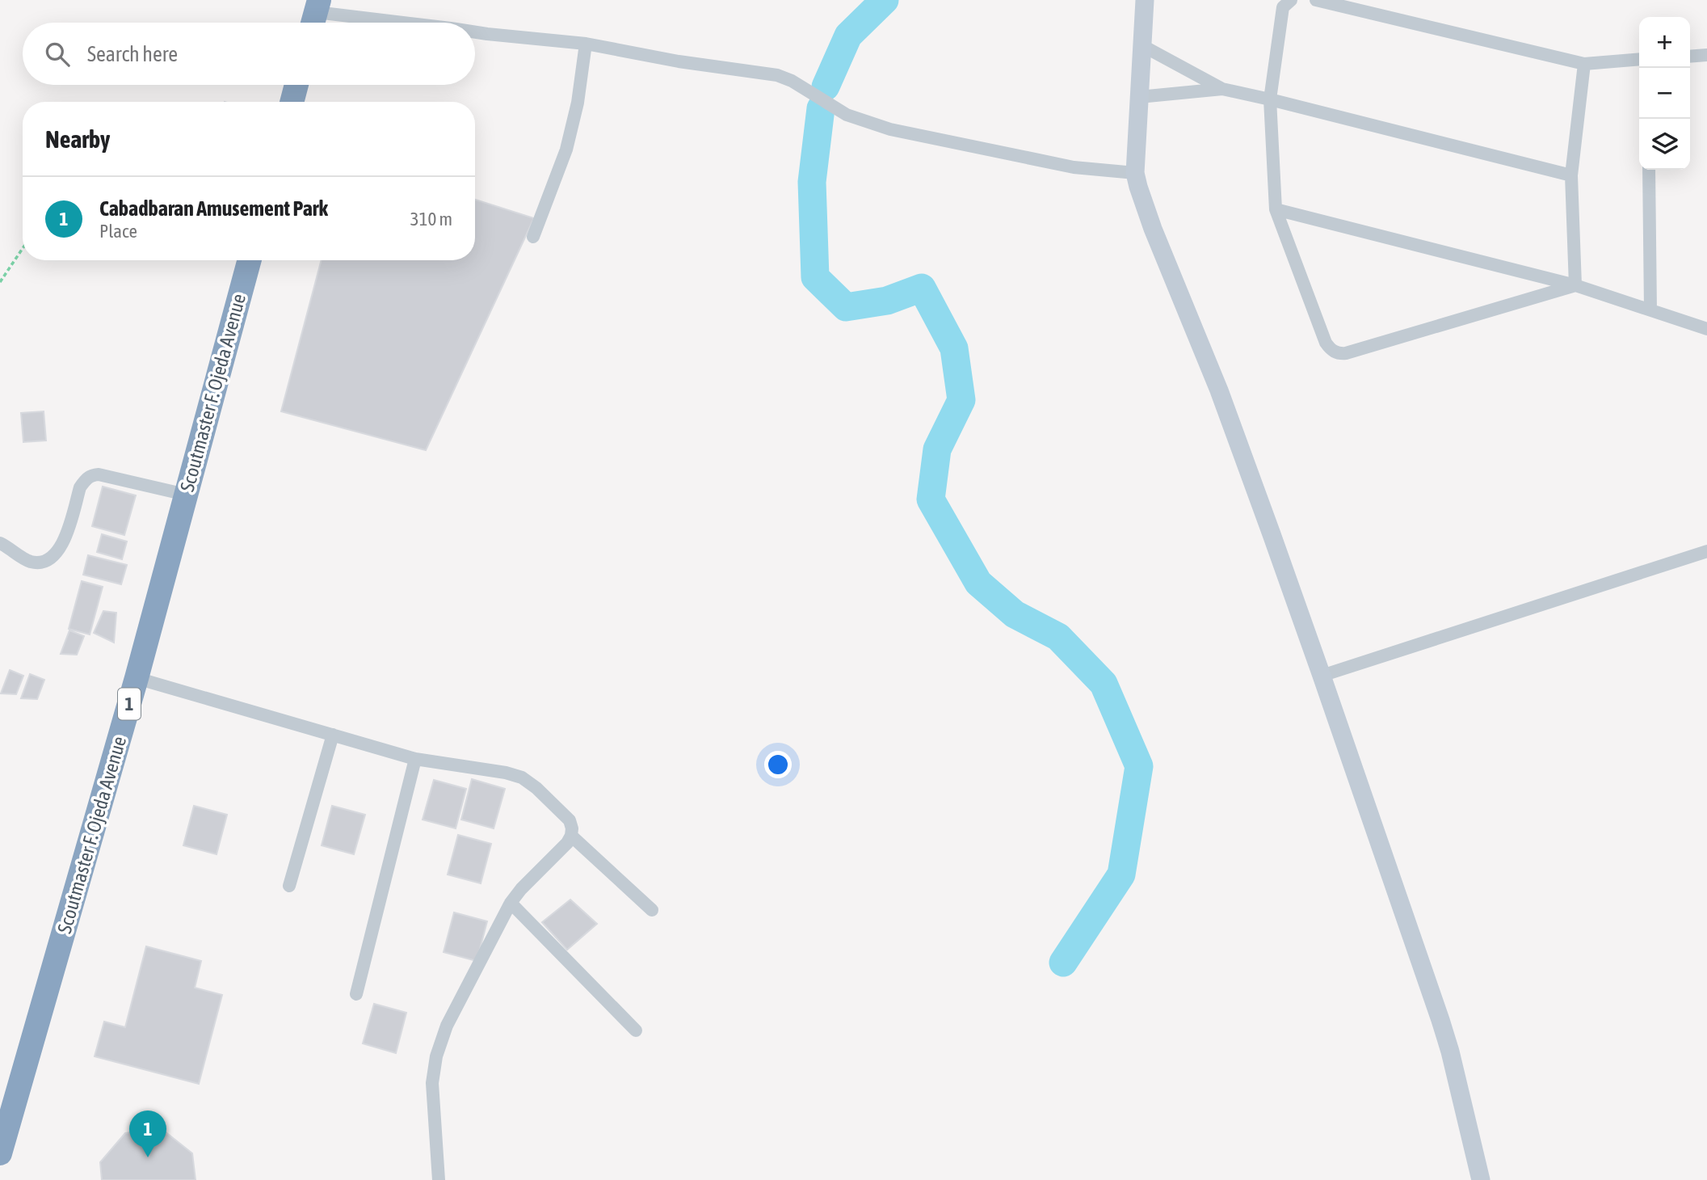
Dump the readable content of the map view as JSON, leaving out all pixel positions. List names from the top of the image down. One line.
{"streets":{"highway":["Scoutmaster F. Ojeda Avenue","1"]},"page":{"map_buttons":["+","−"],"search":"Search here","heading":"Nearby","list":[{"mark":"1","name":"Cabadbaran Amusement Park","note":"Place","value":"310 m"}],"pins":"1"}}
